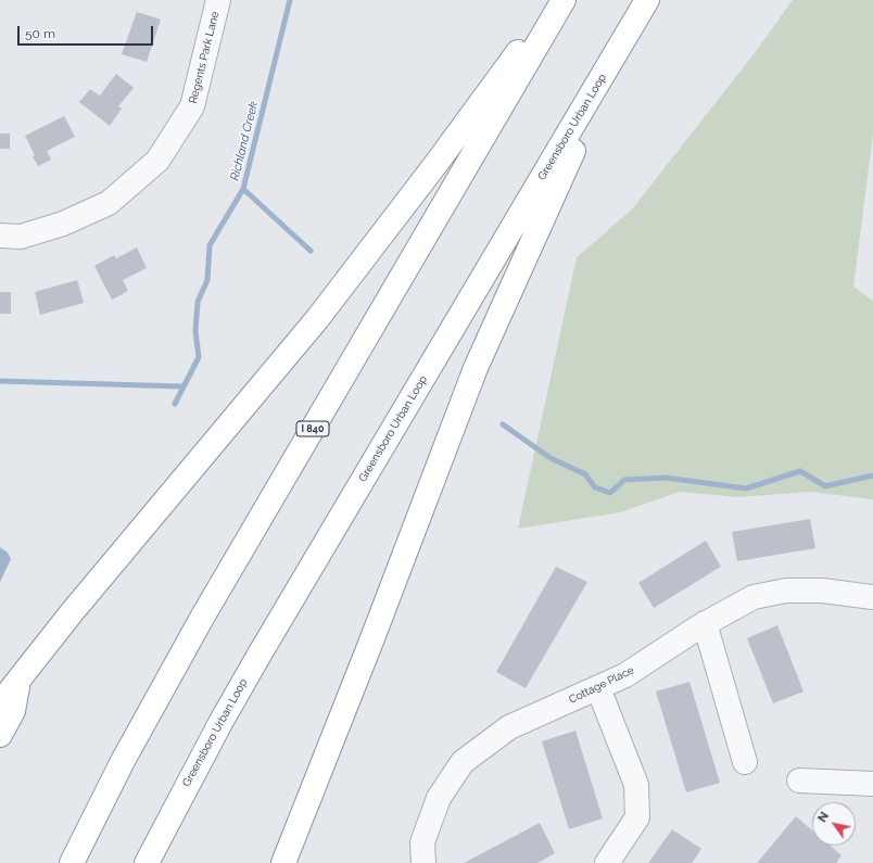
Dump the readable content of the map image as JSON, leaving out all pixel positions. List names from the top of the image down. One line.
{"streets":{"highway":["Greensboro Urban Loop","I 840"],"street":["Regents Park Lane","Cottage Place"]},"water":["Richland Creek"],"scale_bar":"50 m","north":"top left"}
